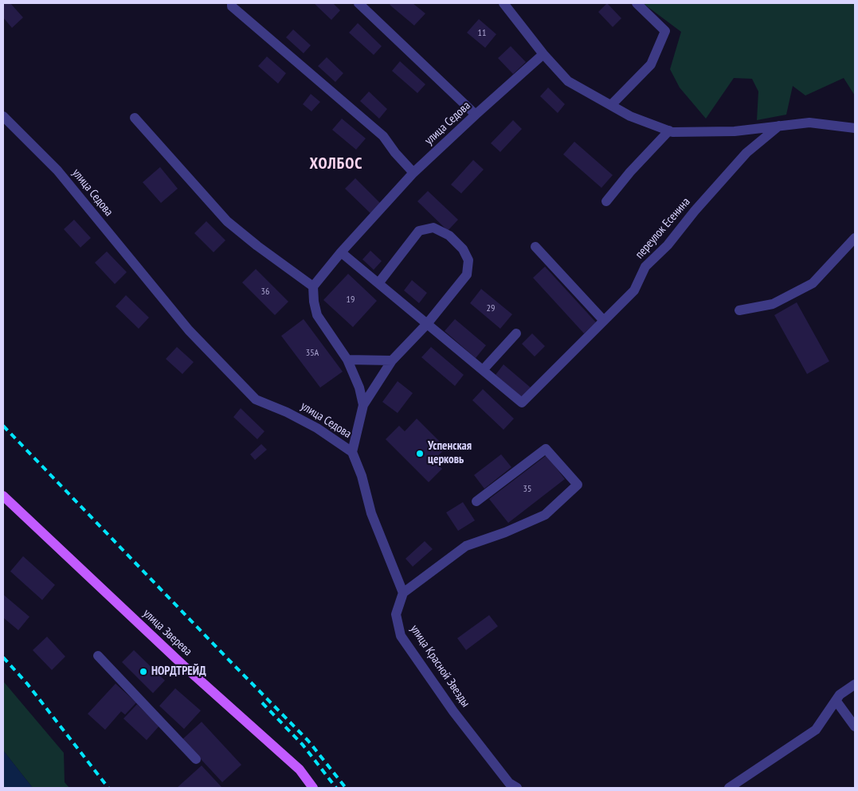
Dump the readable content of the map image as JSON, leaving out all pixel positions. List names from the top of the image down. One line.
{"streets":{"main road":["улица Зверева"],"street":["улица Седова","переулок Есенина","улица Красной Звезды"]},"districts":["ХОЛБОС"],"places":["Успенская церковь","НОРДТРЕЙД"],"house_numbers":["11","36","19","29","35А","35"]}
